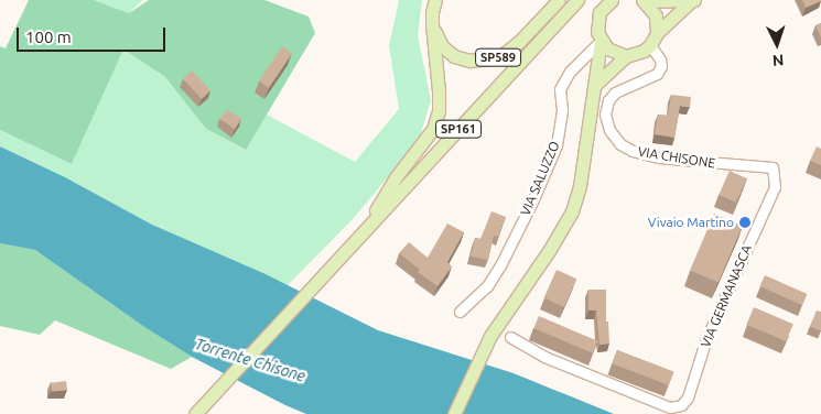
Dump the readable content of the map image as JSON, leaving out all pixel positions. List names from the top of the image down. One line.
{"streets":{"main road":["SP589","SP161"],"street":["VIA CHISONE","VIA SALUZZO","VIA GERMANASCA"]},"crossings":[["VIA CHISONE","VIA GERMANASCA"]],"water":["Torrente Chisone"],"places":["Vivaio Martino"],"scale_bar":"100 m","north":"bottom"}
